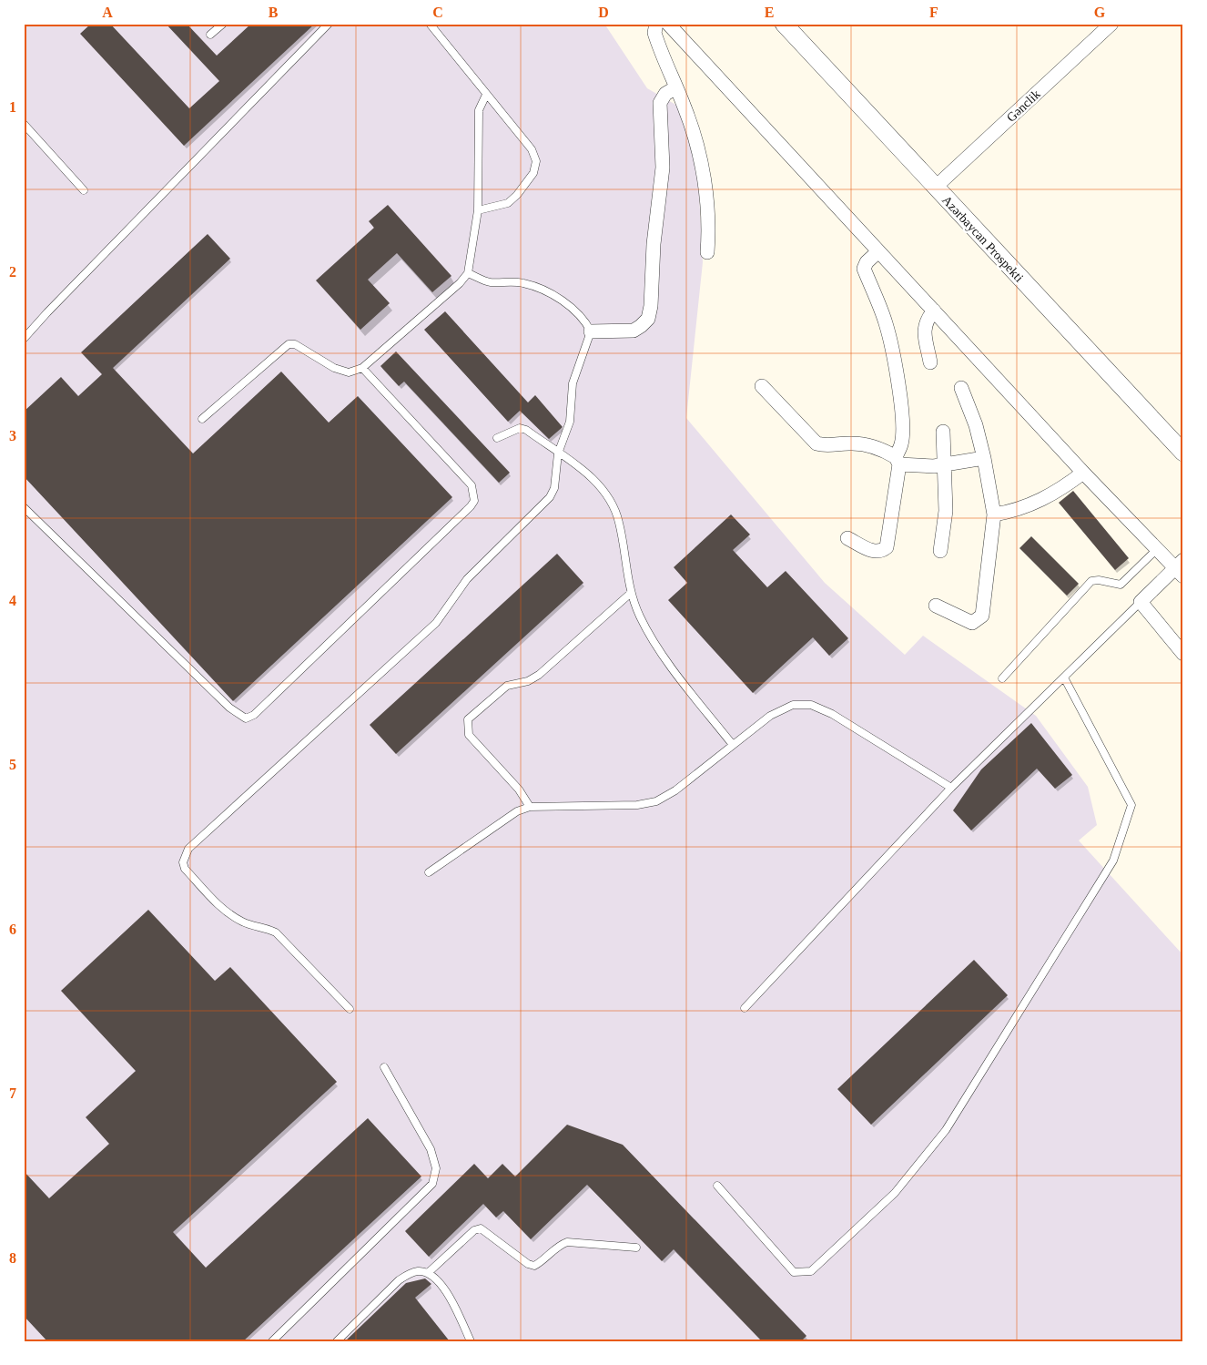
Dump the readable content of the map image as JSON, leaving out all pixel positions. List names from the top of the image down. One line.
{"streets":{"street":["Gənclik","Azərbaycan Prospekti"]},"crossings":[["Gənclik","Azərbaycan Prospekti"]],"grid":{"columns":["A","B","C","D","E","F","G"],"rows":["1","2","3","4","5","6","7","8"]}}
